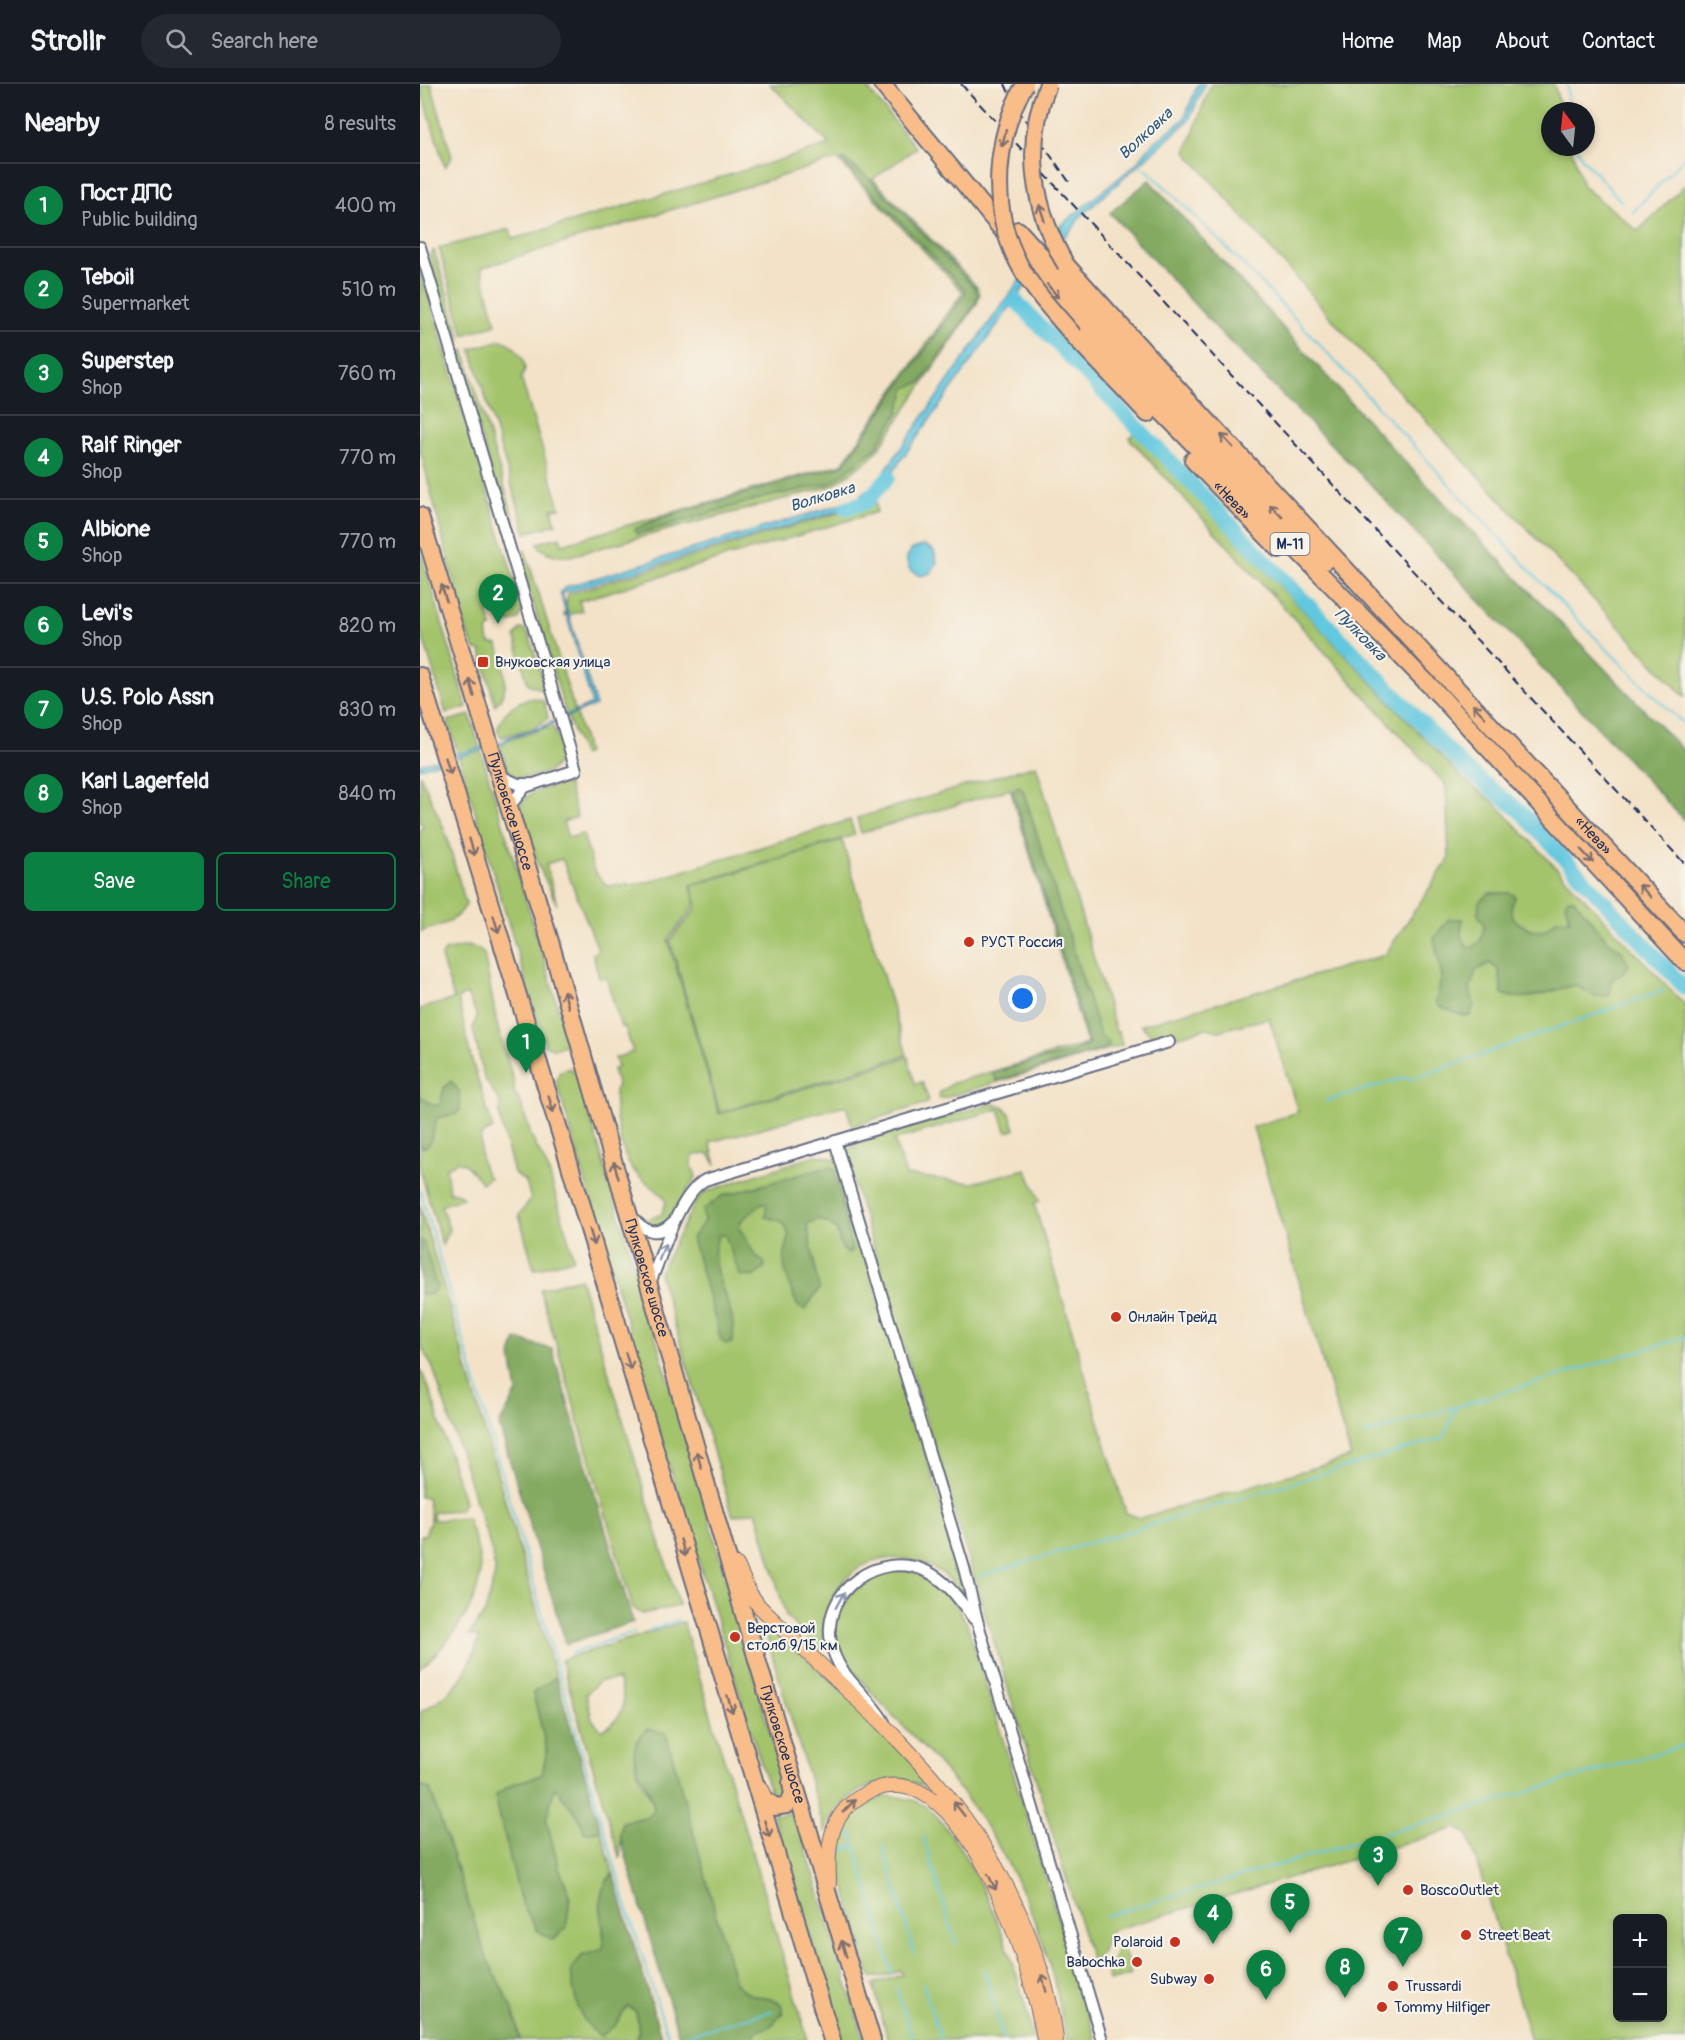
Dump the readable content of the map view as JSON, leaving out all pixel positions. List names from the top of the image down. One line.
{"streets":{"highway":["«Нева»","М-11","Пулковское шоссе"]},"water":["Волковка","Пулковка"],"places":{"transit":["Внуковская улица"],"other":["РУСТ Россия","Онлайн Трейд","Верстовой столб 9/15 км","BoscoOutlet","Street Beat","Polaroid","Babochka","Subway","Trussardi","Tommy Hilfiger"]},"north":"top","page":{"header":"Strollr","search":"Search here","nav":["Home","Map","About","Contact"],"heading":["Nearby","8 results"],"list":[{"mark":"1","name":"Пост ДПС","note":"Public building","value":"400 m"},{"mark":"2","name":"Teboil","note":"Supermarket","value":"510 m"},{"mark":"3","name":"Superstep","note":"Shop","value":"760 m"},{"mark":"4","name":"Ralf Ringer","note":"Shop","value":"770 m"},{"mark":"5","name":"Albione","note":"Shop","value":"770 m"},{"mark":"6","name":"Levi's","note":"Shop","value":"820 m"},{"mark":"7","name":"U.S. Polo Assn","note":"Shop","value":"830 m"},{"mark":"8","name":"Karl Lagerfeld","note":"Shop","value":"840 m"}],"pins":["2","1","3","5","4","7","8","6"],"buttons":["Save","Share"],"map_buttons":["+","−"]}}
